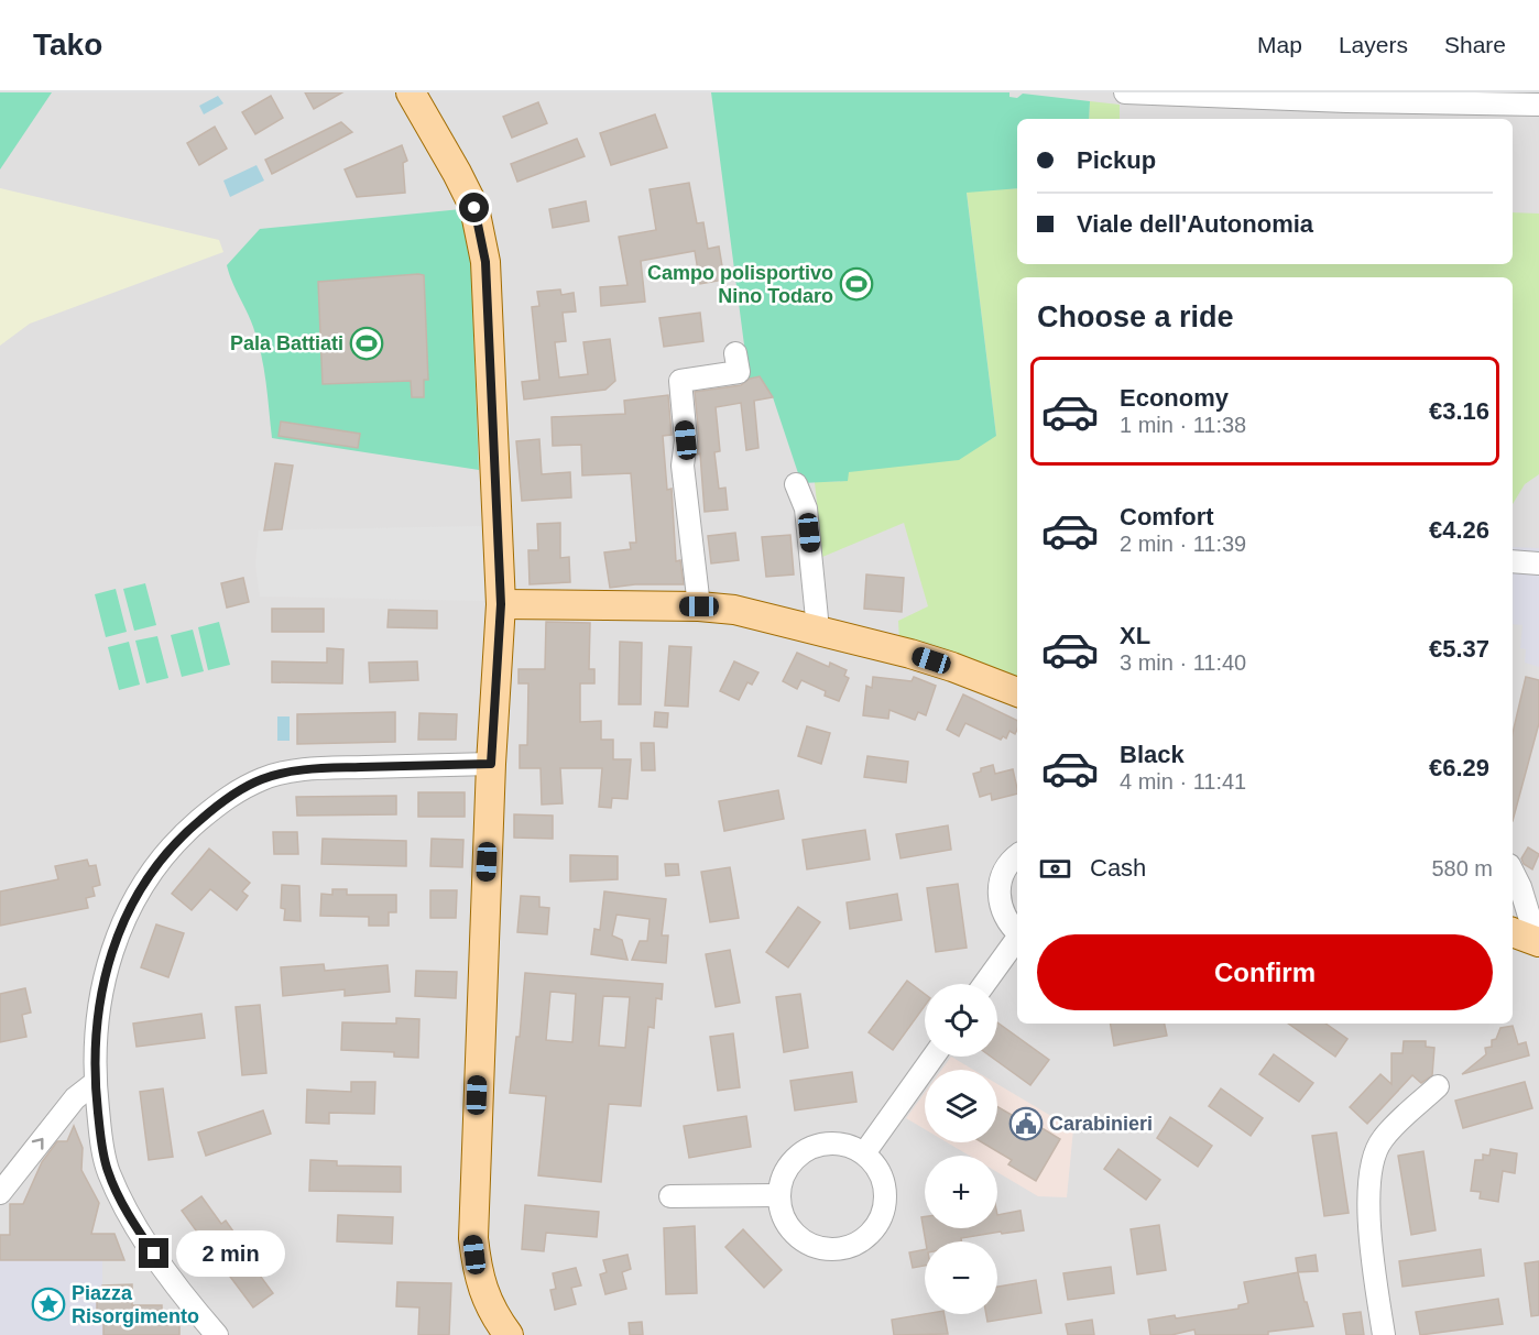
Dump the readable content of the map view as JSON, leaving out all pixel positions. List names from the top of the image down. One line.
{"places":{"sports":["Campo polisportivo Nino Todaro","Pala Battiati"],"public building":["Carabinieri"],"place":["Piazza Risorgimento"]},"page":{"header":"Tako","nav":["Map","Layers","Share"],"banner":["Pickup","Viale dell'Autonomia"],"heading":"Choose a ride","list":[{"name":"Economy","note":"1 min · 11:38","value":"€3.16"},{"name":"Comfort","note":"2 min · 11:39","value":"€4.26"},{"name":"XL","note":"3 min · 11:40","value":"€5.37"},{"name":"Black","note":"4 min · 11:41","value":"€6.29"}],"pay":["Cash","580 m"],"buttons":"Confirm","map_buttons":["+","−"],"bubble":"2 min"}}
